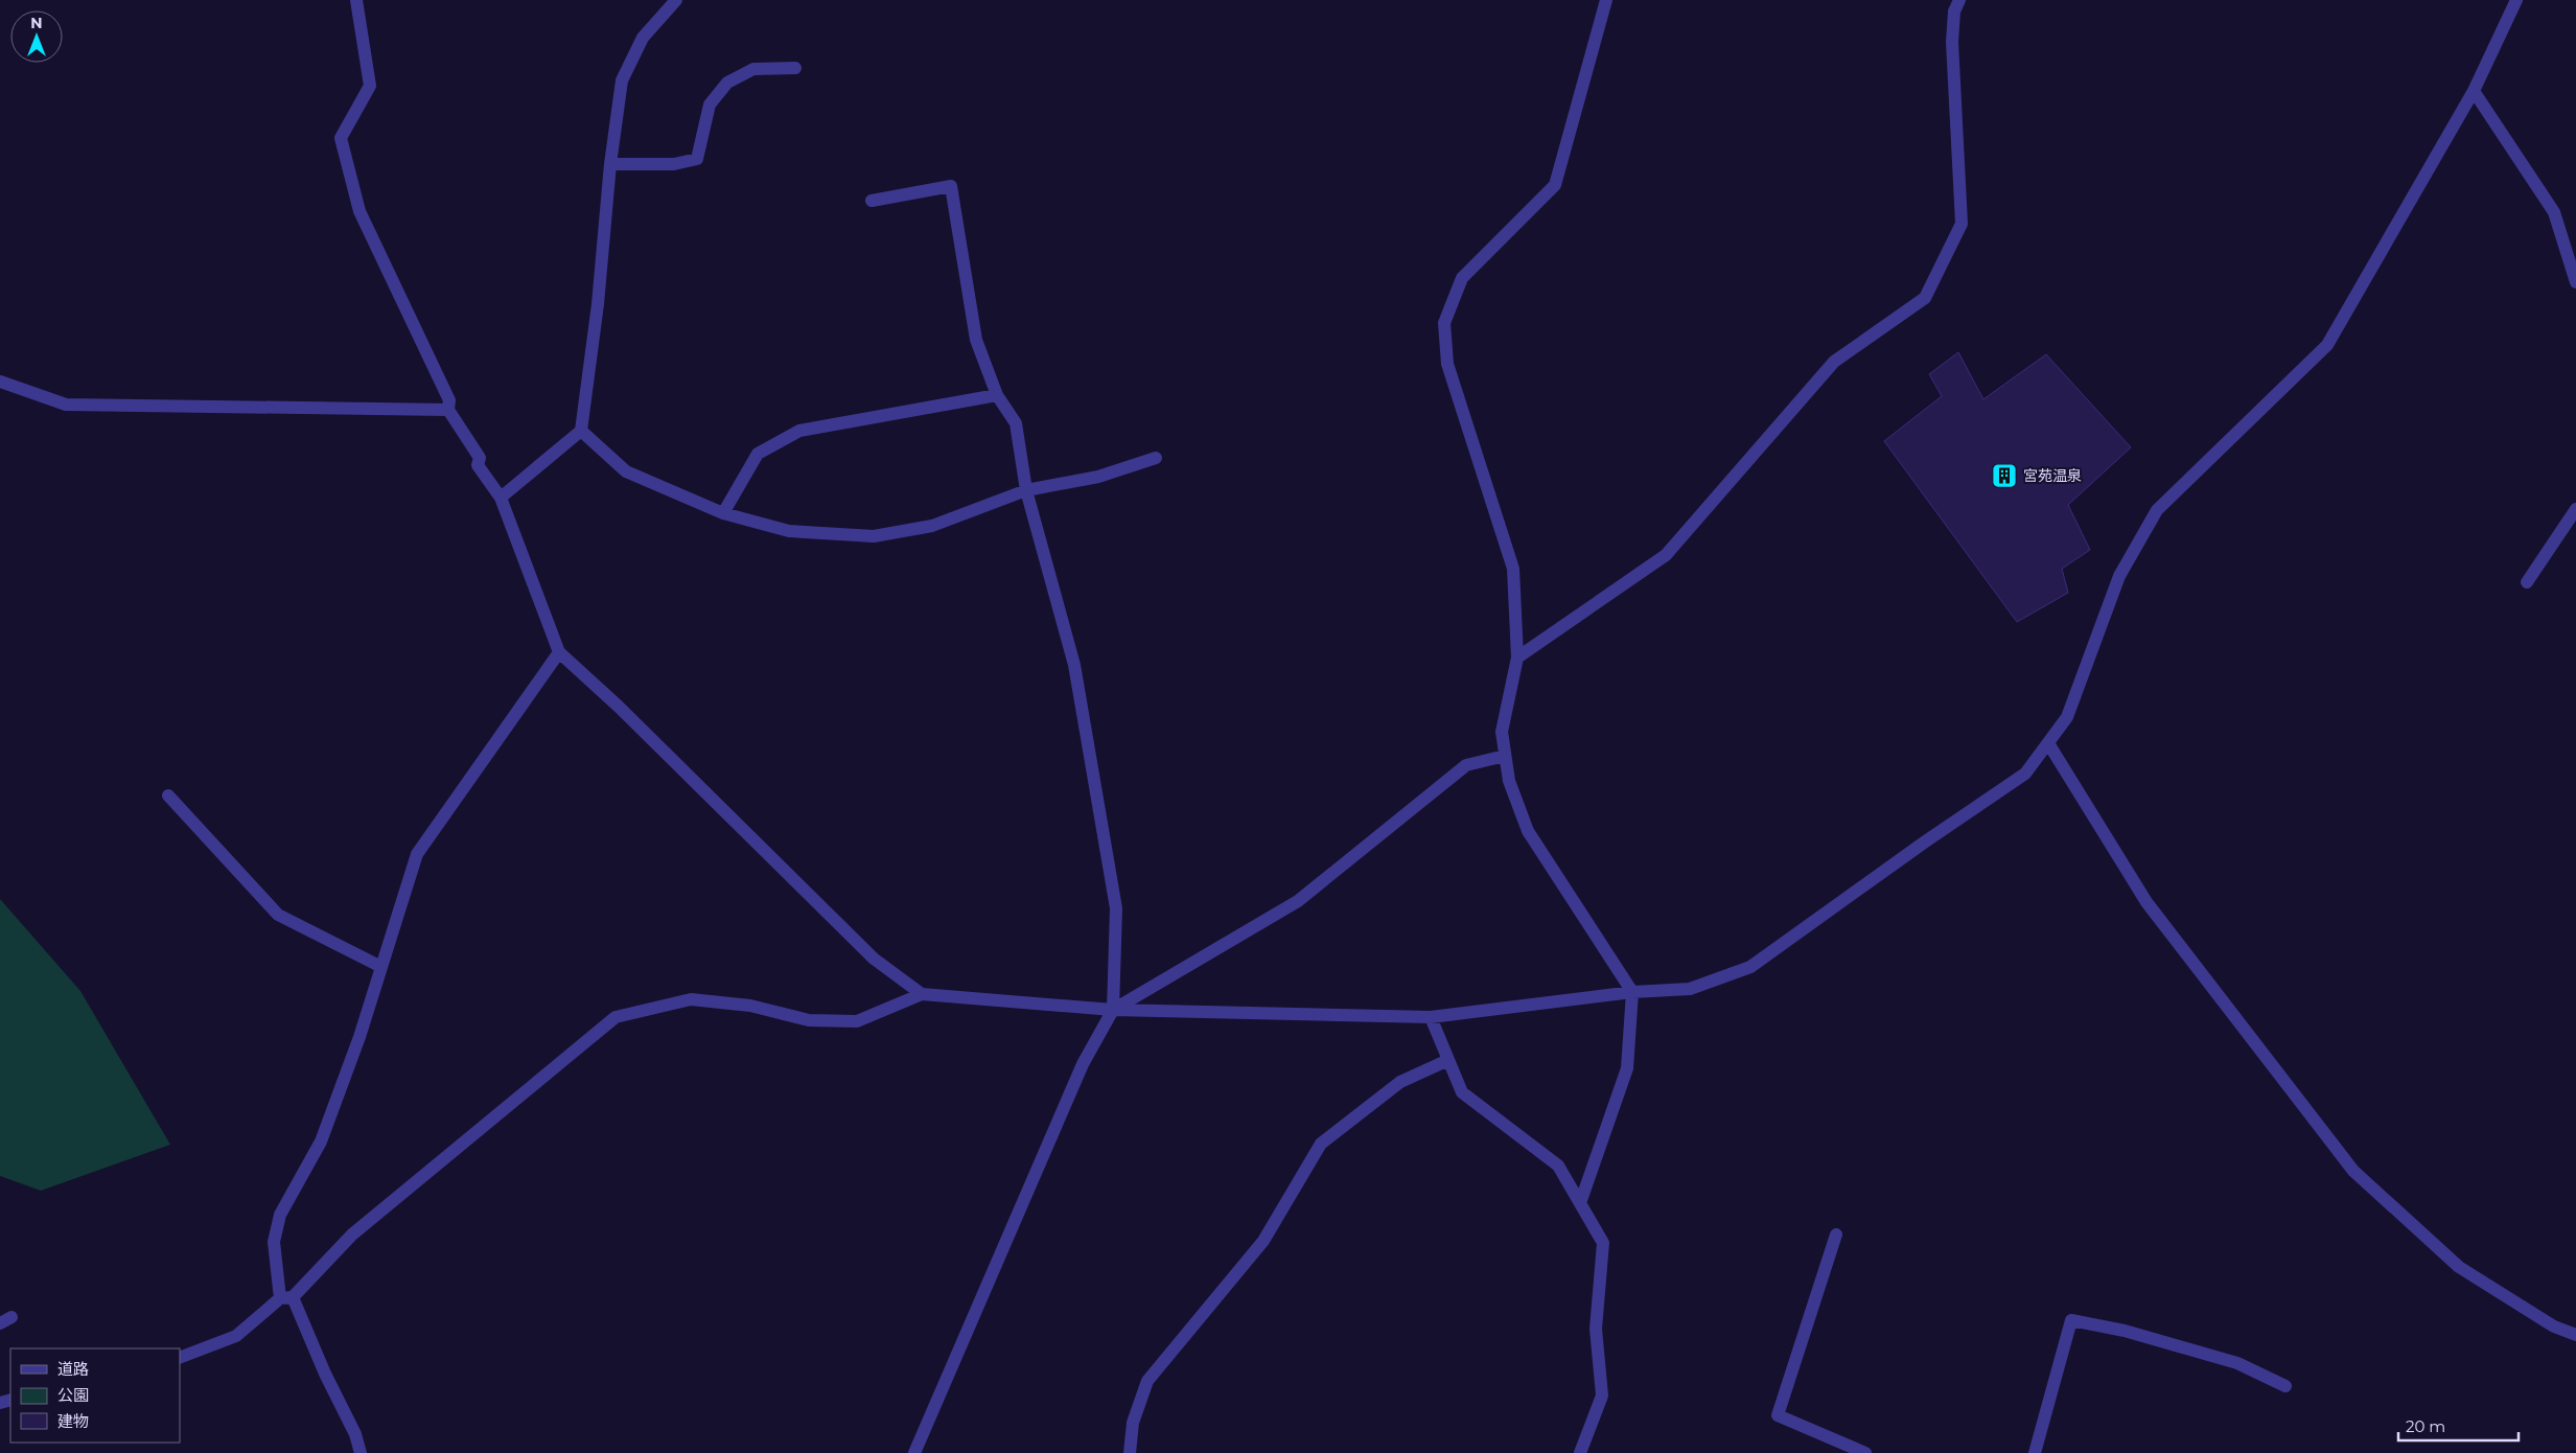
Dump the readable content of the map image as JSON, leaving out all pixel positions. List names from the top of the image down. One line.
{"places":{"building":["宮苑温泉"]},"legend":["道路","公園","建物"],"scale_bar":"20 m","north":"top"}
